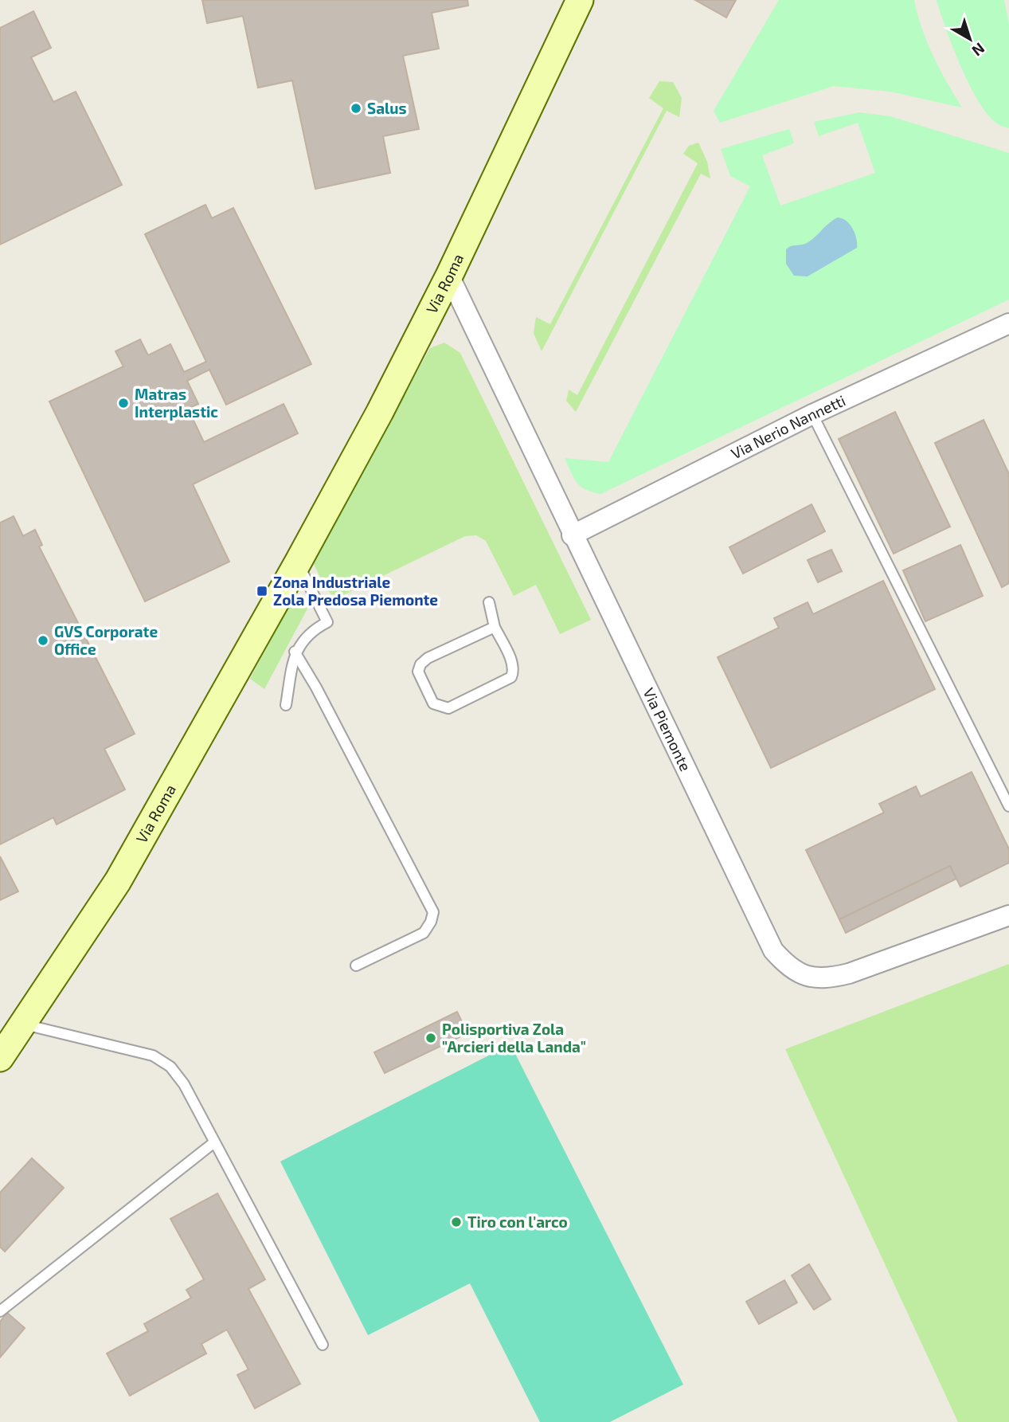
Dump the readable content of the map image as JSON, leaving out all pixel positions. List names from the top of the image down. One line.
{"streets":{"street":["Via Roma","Via Nerio Nannetti","Via Piemonte"]},"crossings":[["Via Roma","Via Piemonte"],["Via Nerio Nannetti","Via Piemonte"]],"places":{"other":["Salus","Matras Interplastic","GVS Corporate Office","Polisportiva Zola \"Arcieri della Landa\"","Tiro con l'arco"],"transit":["Zona Industriale Zola Predosa Piemonte"]},"north":"bottom right"}
